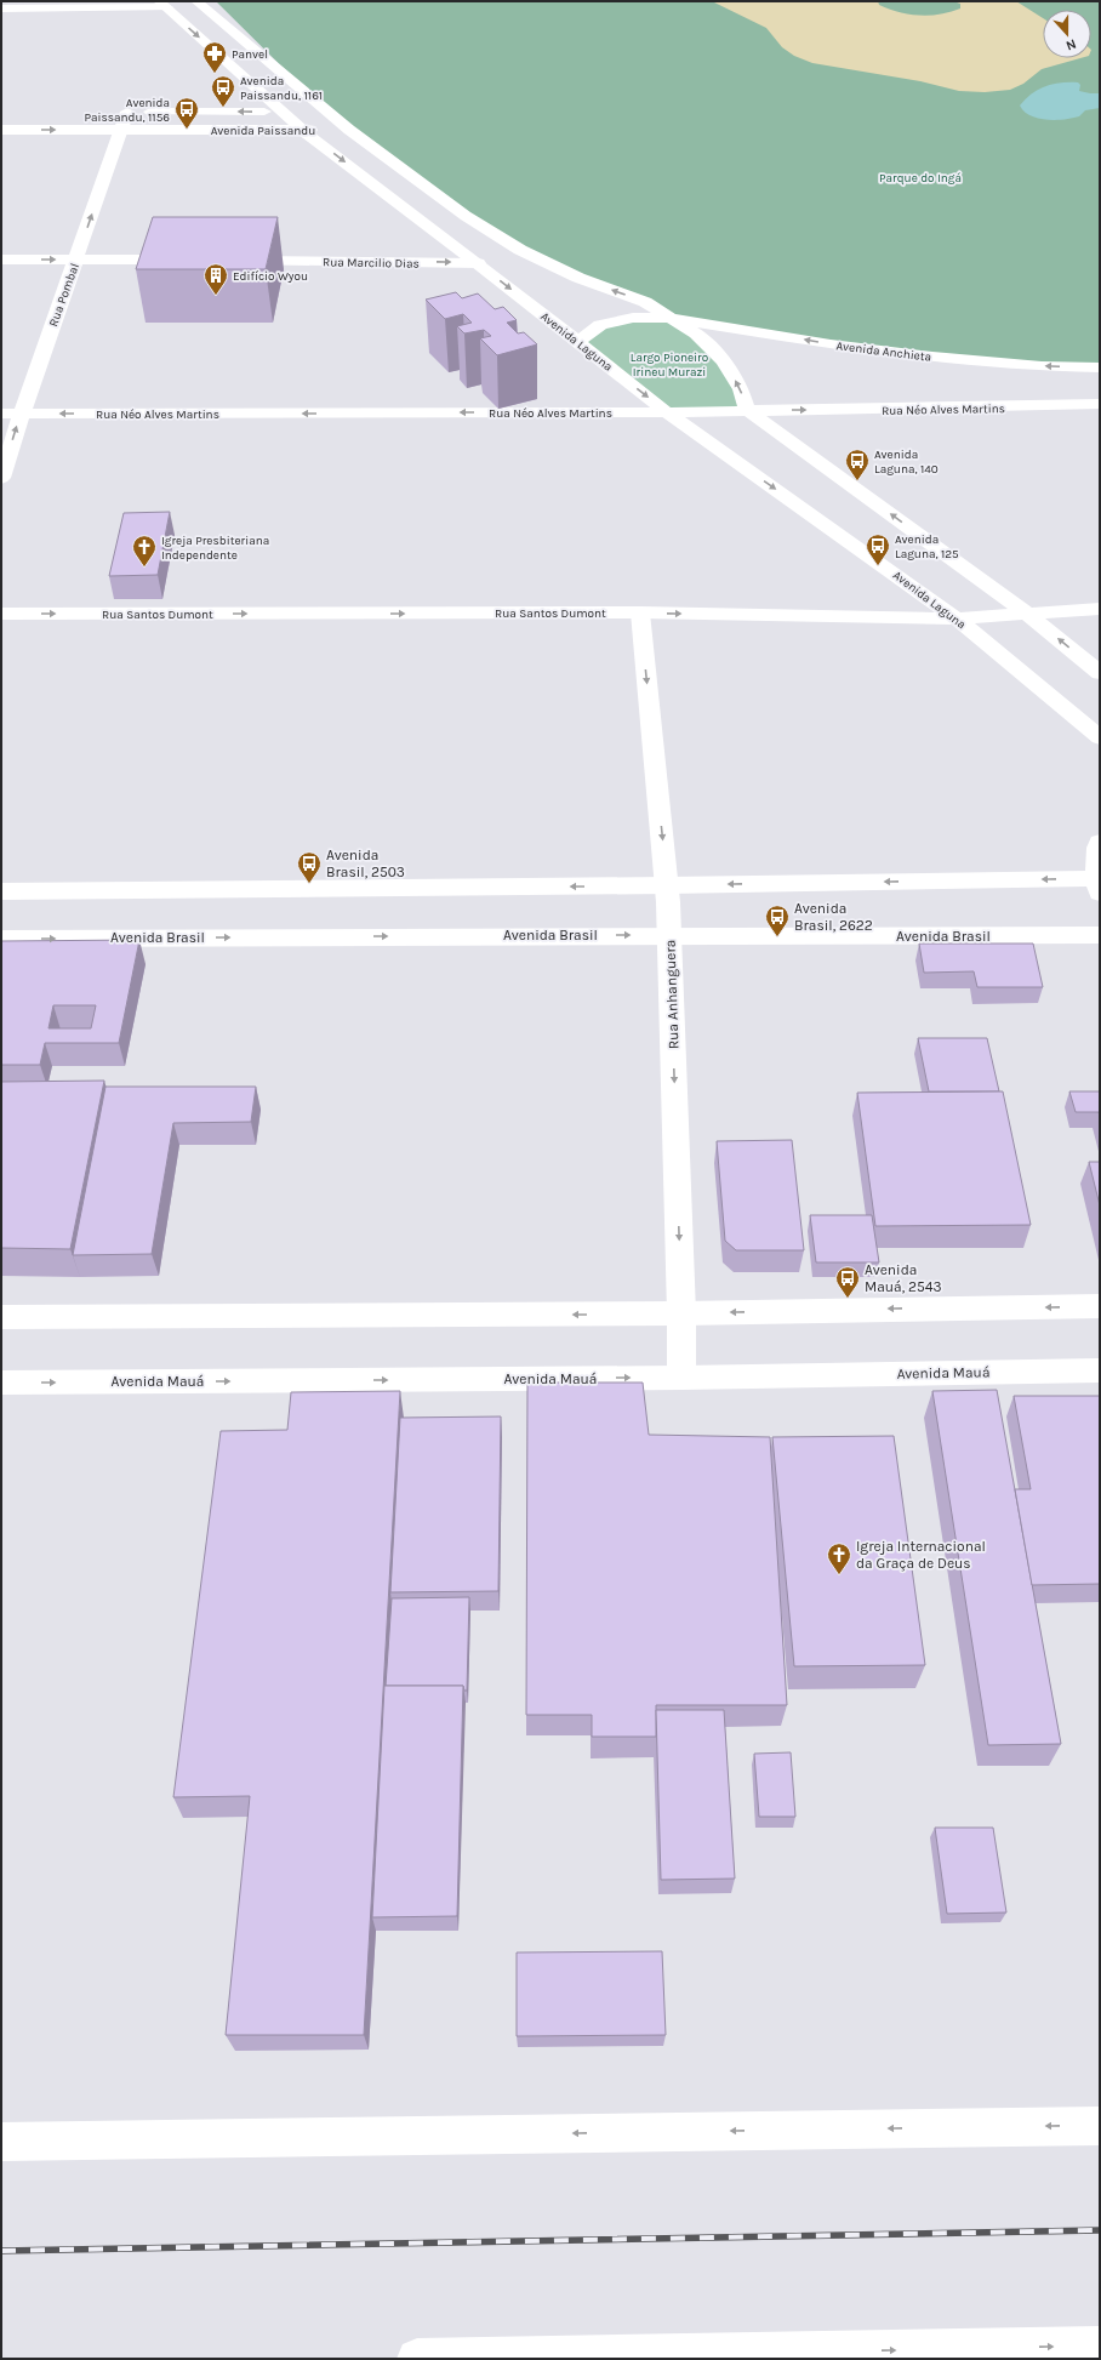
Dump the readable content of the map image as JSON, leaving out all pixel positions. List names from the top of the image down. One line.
{"streets":{"main road":["Avenida Paissandu","Rua Marcilio Dias","Rua Pombal","Avenida Laguna","Avenida Anchieta","Rua Néo Alves Martins","Rua Santos Dumont","Avenida Brasil","Rua Anhanguera","Avenida Mauá"]},"crossings":[["Avenida Paissandu","Rua Pombal"],["Avenida Paissandu","Avenida Laguna"],["Rua Marcilio Dias","Avenida Laguna"],["Rua Pombal","Rua Néo Alves Martins"],["Avenida Laguna","Rua Néo Alves Martins"],["Avenida Laguna","Rua Santos Dumont"],["Rua Santos Dumont","Rua Anhanguera"],["Avenida Brasil","Rua Anhanguera"],["Rua Anhanguera","Avenida Mauá"]],"one_way":["Rua Marcilio Dias","Rua Pombal","Avenida Anchieta","Rua Santos Dumont","Rua Anhanguera"],"parks":["Parque do Ingá","Largo Pioneiro Irineu Murazi"],"places":{"pharmacy":["Panvel"],"bus stop":["Avenida Paissandu, 1161","Avenida Paissandu, 1156","Avenida Laguna, 140","Avenida Laguna, 125","Avenida Brasil, 2503","Avenida Brasil, 2622","Avenida Mauá, 2543"],"building":["Edifício Wyou"],"church":["Igreja Presbiteriana Independente","Igreja Internacional da Graça de Deus"]},"north":"bottom"}
